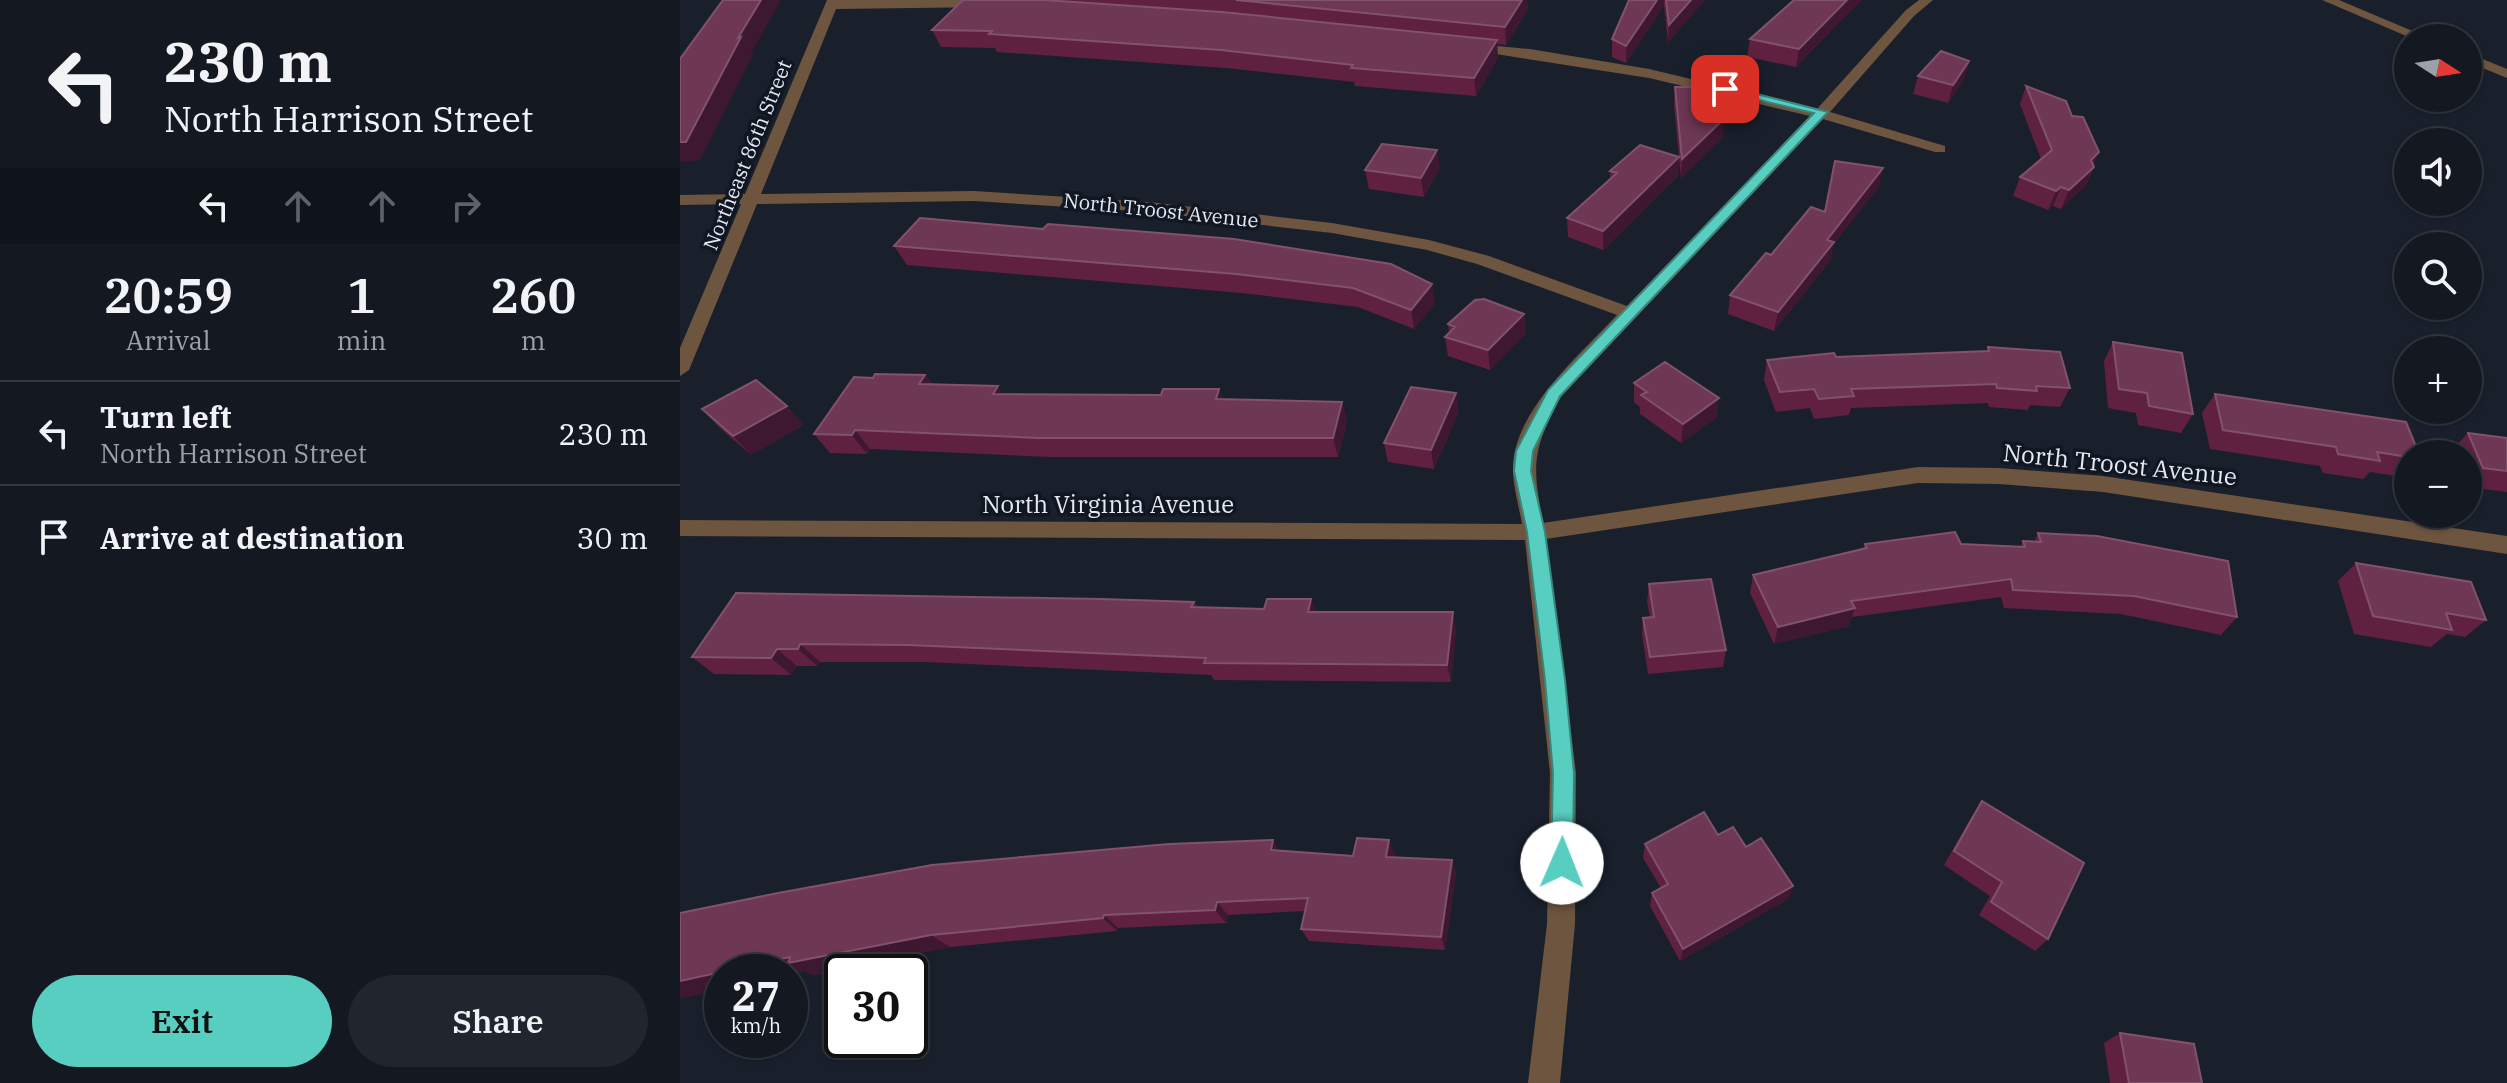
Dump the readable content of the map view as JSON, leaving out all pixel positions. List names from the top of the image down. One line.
{"streets":{"street":["Northeast 86th Street","North Troost Avenue","North Virginia Avenue"]},"crossings":[["Northeast 86th Street","North Troost Avenue"],["North Troost Avenue","North Virginia Avenue"]],"north":"right","page":{"turn":["230 m","North Harrison Street"],"map_buttons":["+","−"],"eta":["20:59","Arrival","1","min","260","m"],"list":[{"name":"Turn left","note":"North Harrison Street","value":"230 m"},{"name":"Arrive at destination","value":"30 m"}],"speed":"27 km/h","limit":"30","buttons":["Exit","Share"]}}
